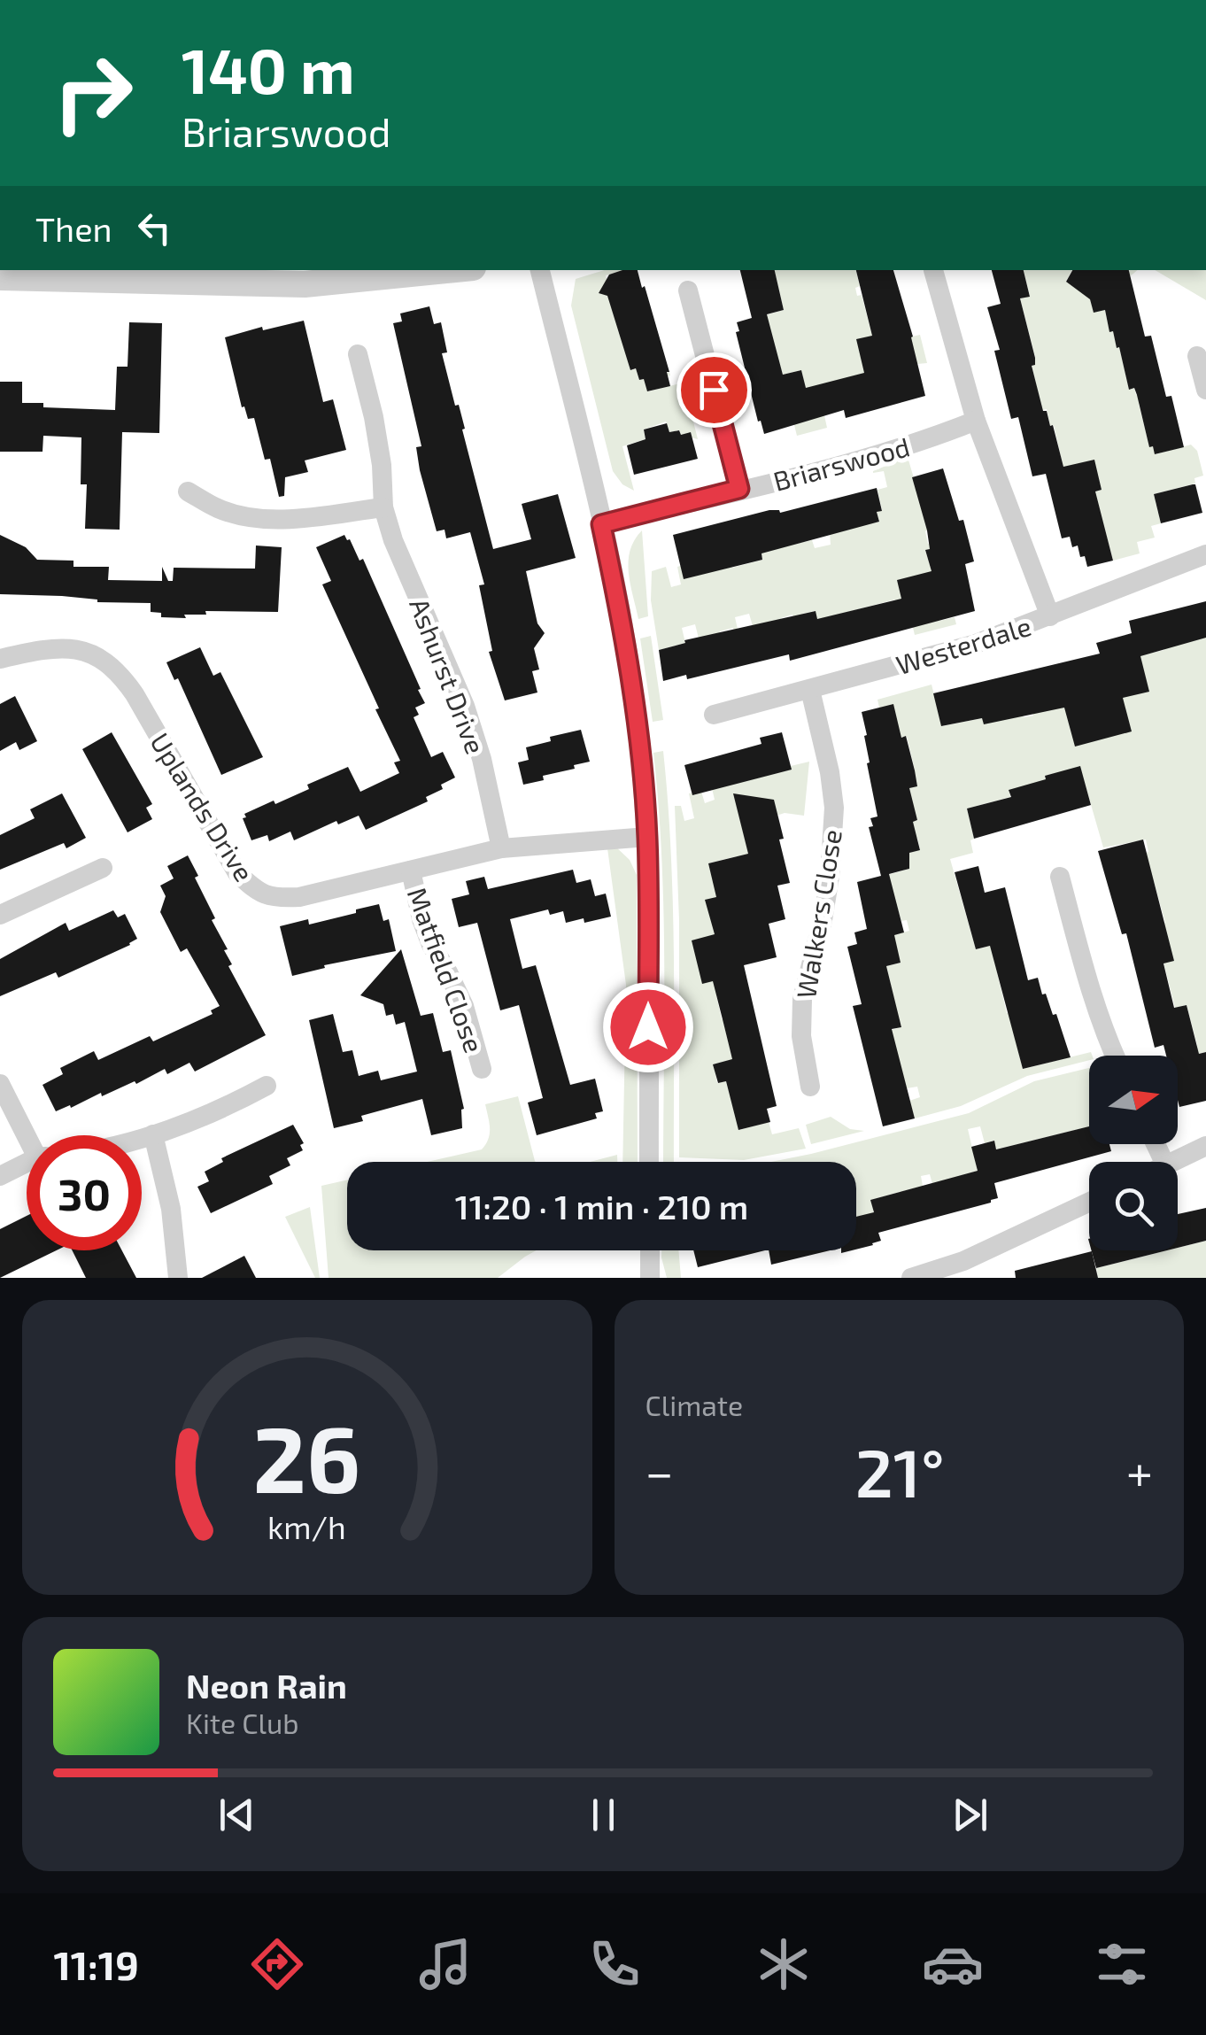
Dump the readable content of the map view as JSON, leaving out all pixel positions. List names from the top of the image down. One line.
{"streets":{"street":["Briarswood","Westerdale","Ashurst Drive","Uplands Drive","Walkers Close","Matfield Close"]},"crossings":[["Westerdale","Walkers Close"],["Ashurst Drive","Uplands Drive"],["Uplands Drive","Matfield Close"]],"north":"right","page":{"turn":["140 m","Briarswood"],"then":"Then","limit":"30","trip":"11:20 · 1 min · 210 m","tile":"Climate","heat":["−","21°","+"],"song":["Neon Rain","Kite Club"],"tabs":"11:19","gauge":["26","km/h"]}}
